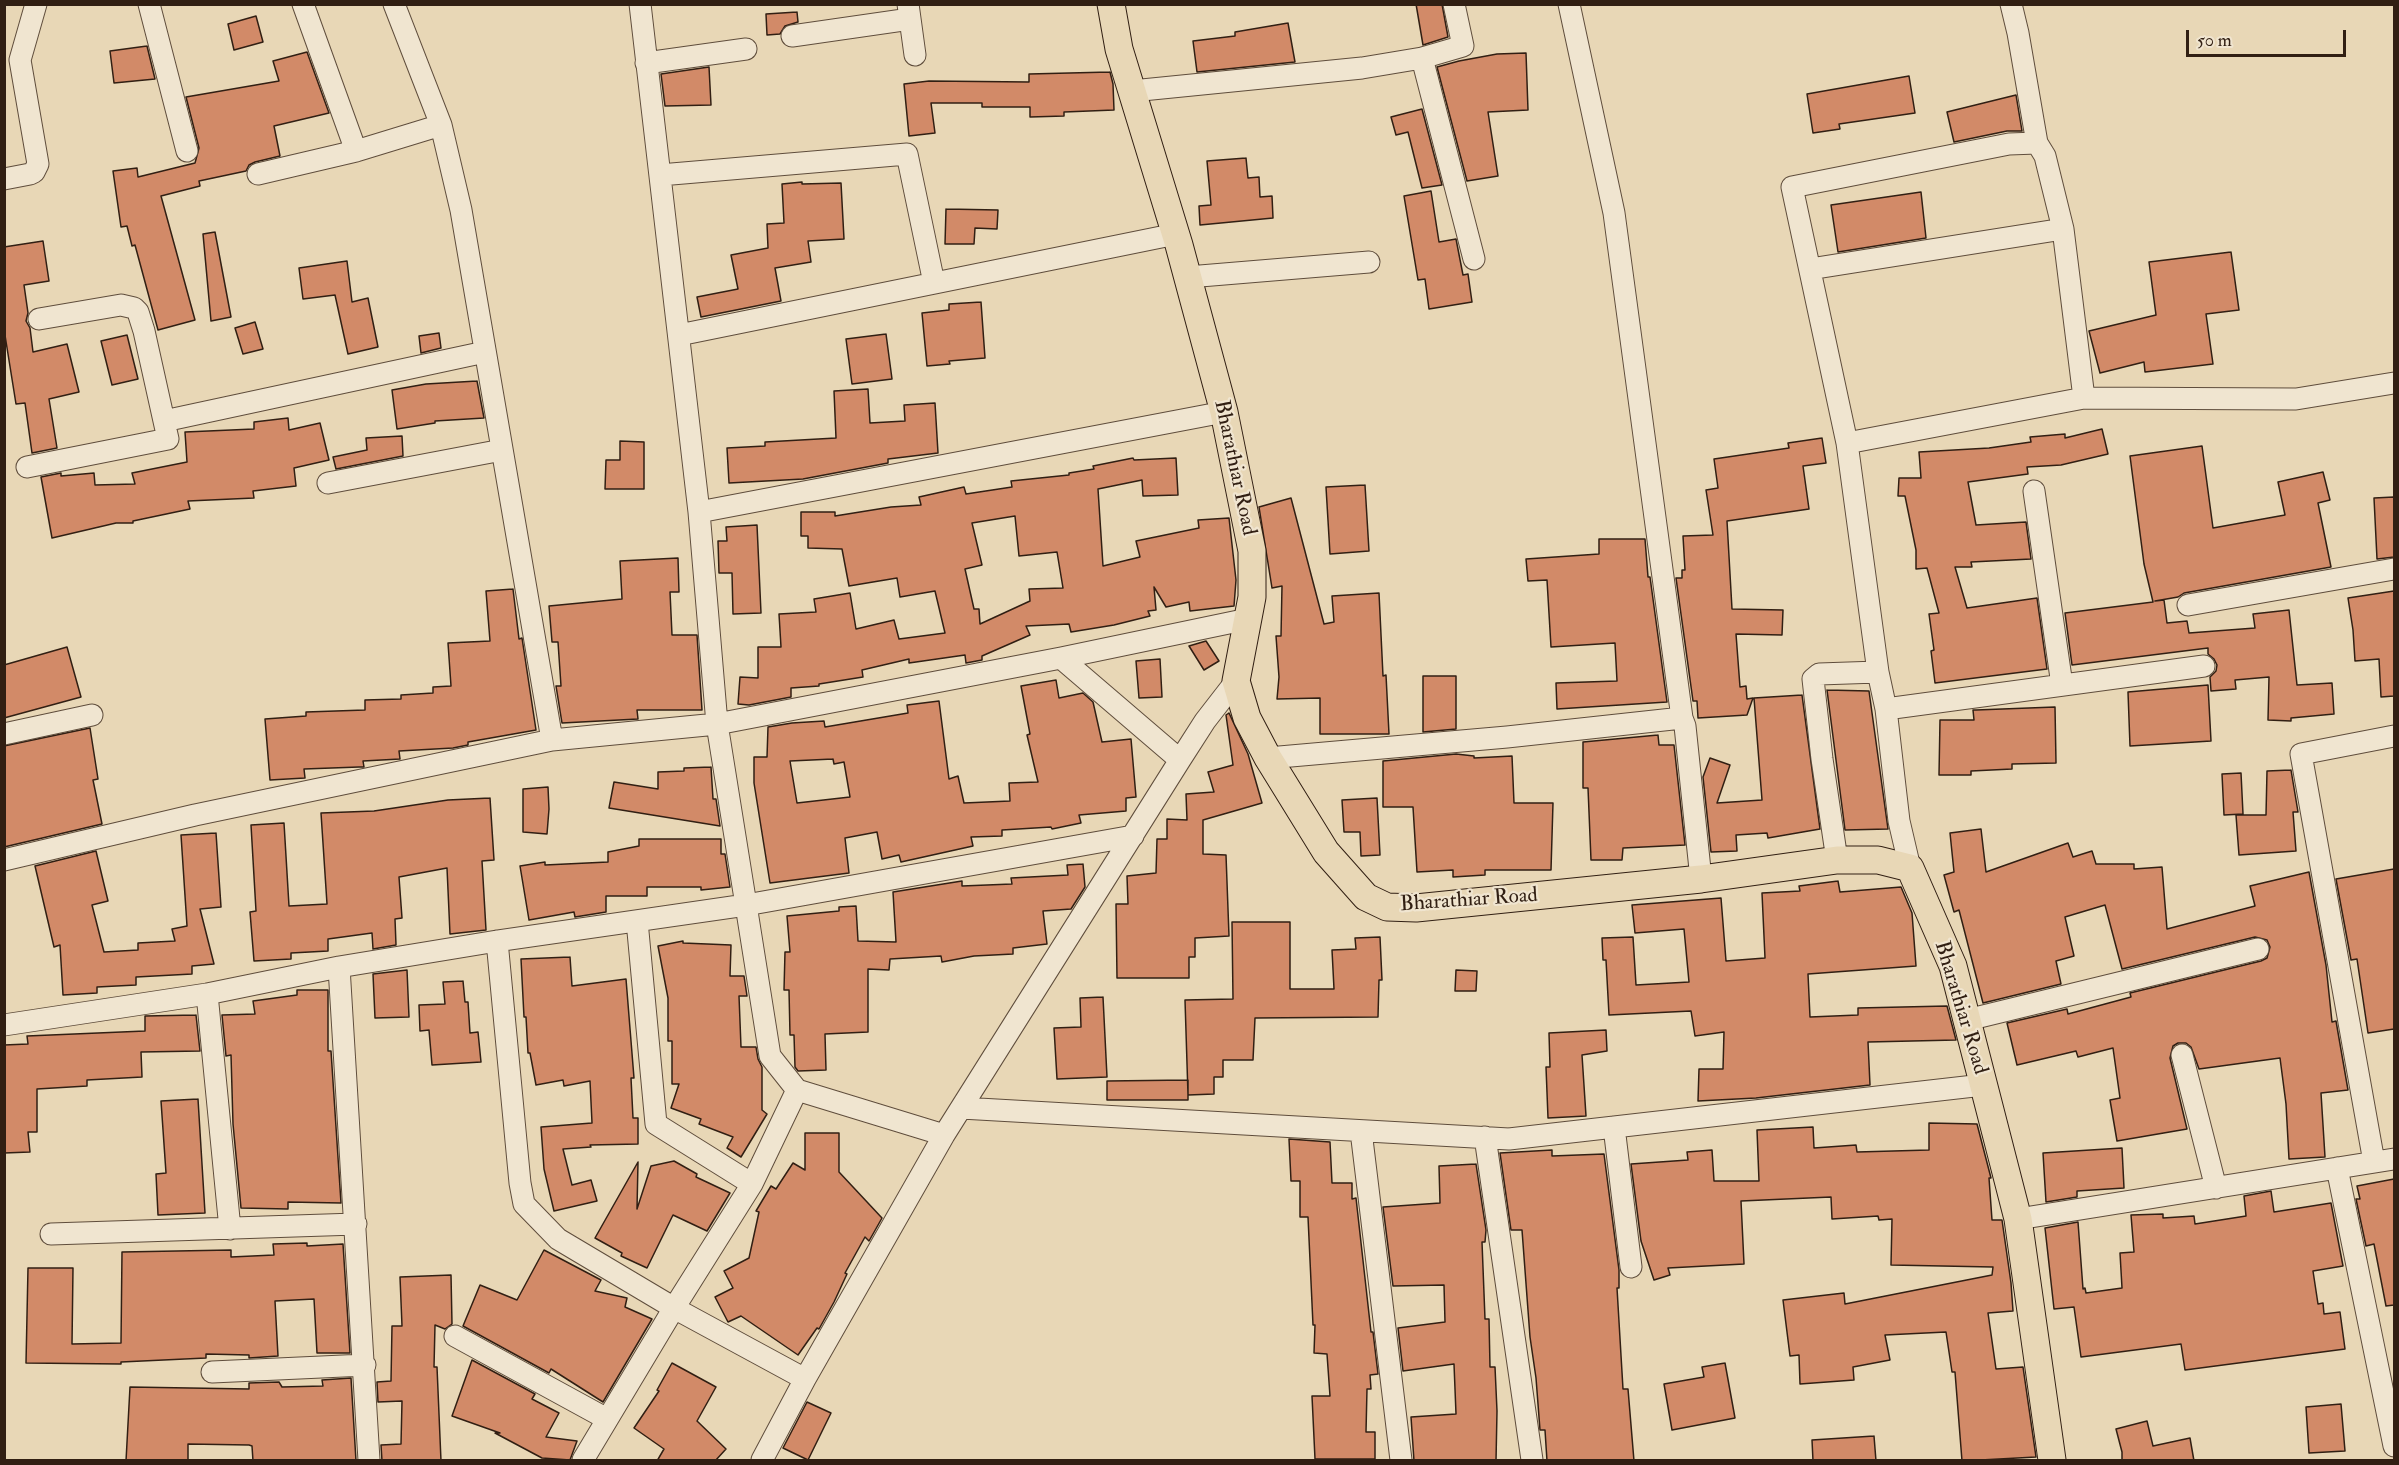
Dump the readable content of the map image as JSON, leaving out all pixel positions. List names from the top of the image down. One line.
{"streets":{"main road":["Bharathiar Road"]},"scale_bar":"50 m"}
